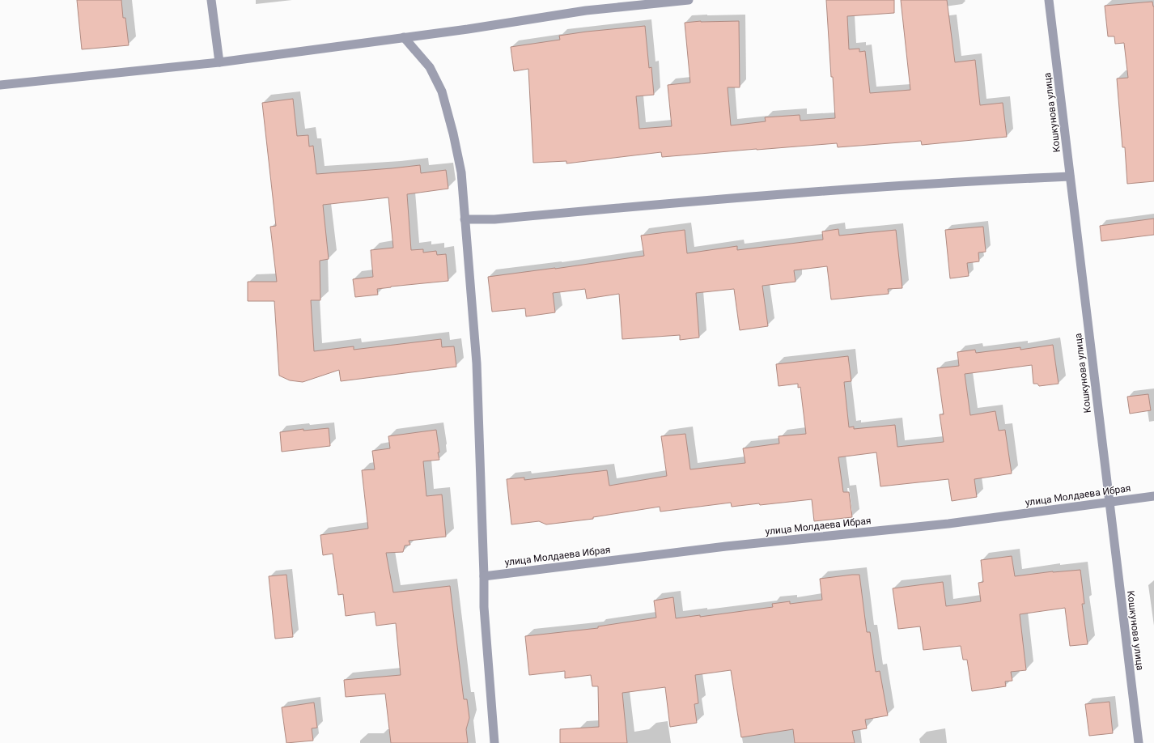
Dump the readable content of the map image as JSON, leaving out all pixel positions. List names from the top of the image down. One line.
{"streets":{"street":["Кошкунова улица","улица Молдаева Ибрая"]},"crossings":[["Кошкунова улица","улица Молдаева Ибрая"]]}
